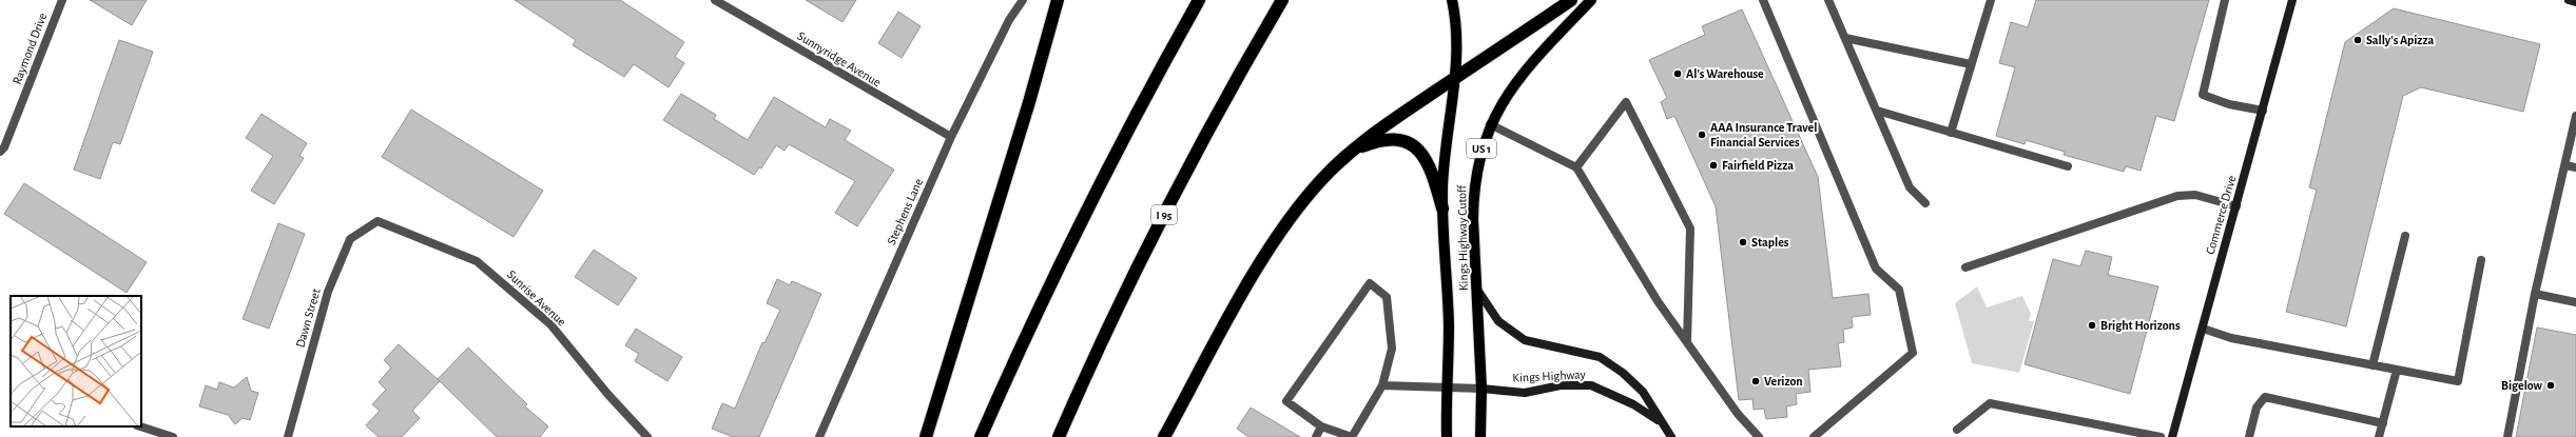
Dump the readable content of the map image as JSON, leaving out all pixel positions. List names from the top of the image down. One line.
{"streets":{"highway":["I 95"],"main road":["US 1","Commerce Drive","Kings Highway Cutoff","Kings Highway"],"street":["Raymond Drive","Sunnyridge Avenue","Stephens Lane","Sunrise Avenue","Dawn Street"]},"crossings":[["Sunnyridge Avenue","Stephens Lane"],["Kings Highway Cutoff","Kings Highway"],["Sunrise Avenue","Dawn Street"]],"places":["Sally's Apizza","Al's Warehouse","AAA Insurance Travel Financial Services","Fairfield Pizza","Staples","Bright Horizons","Verizon","Bigelow"]}
